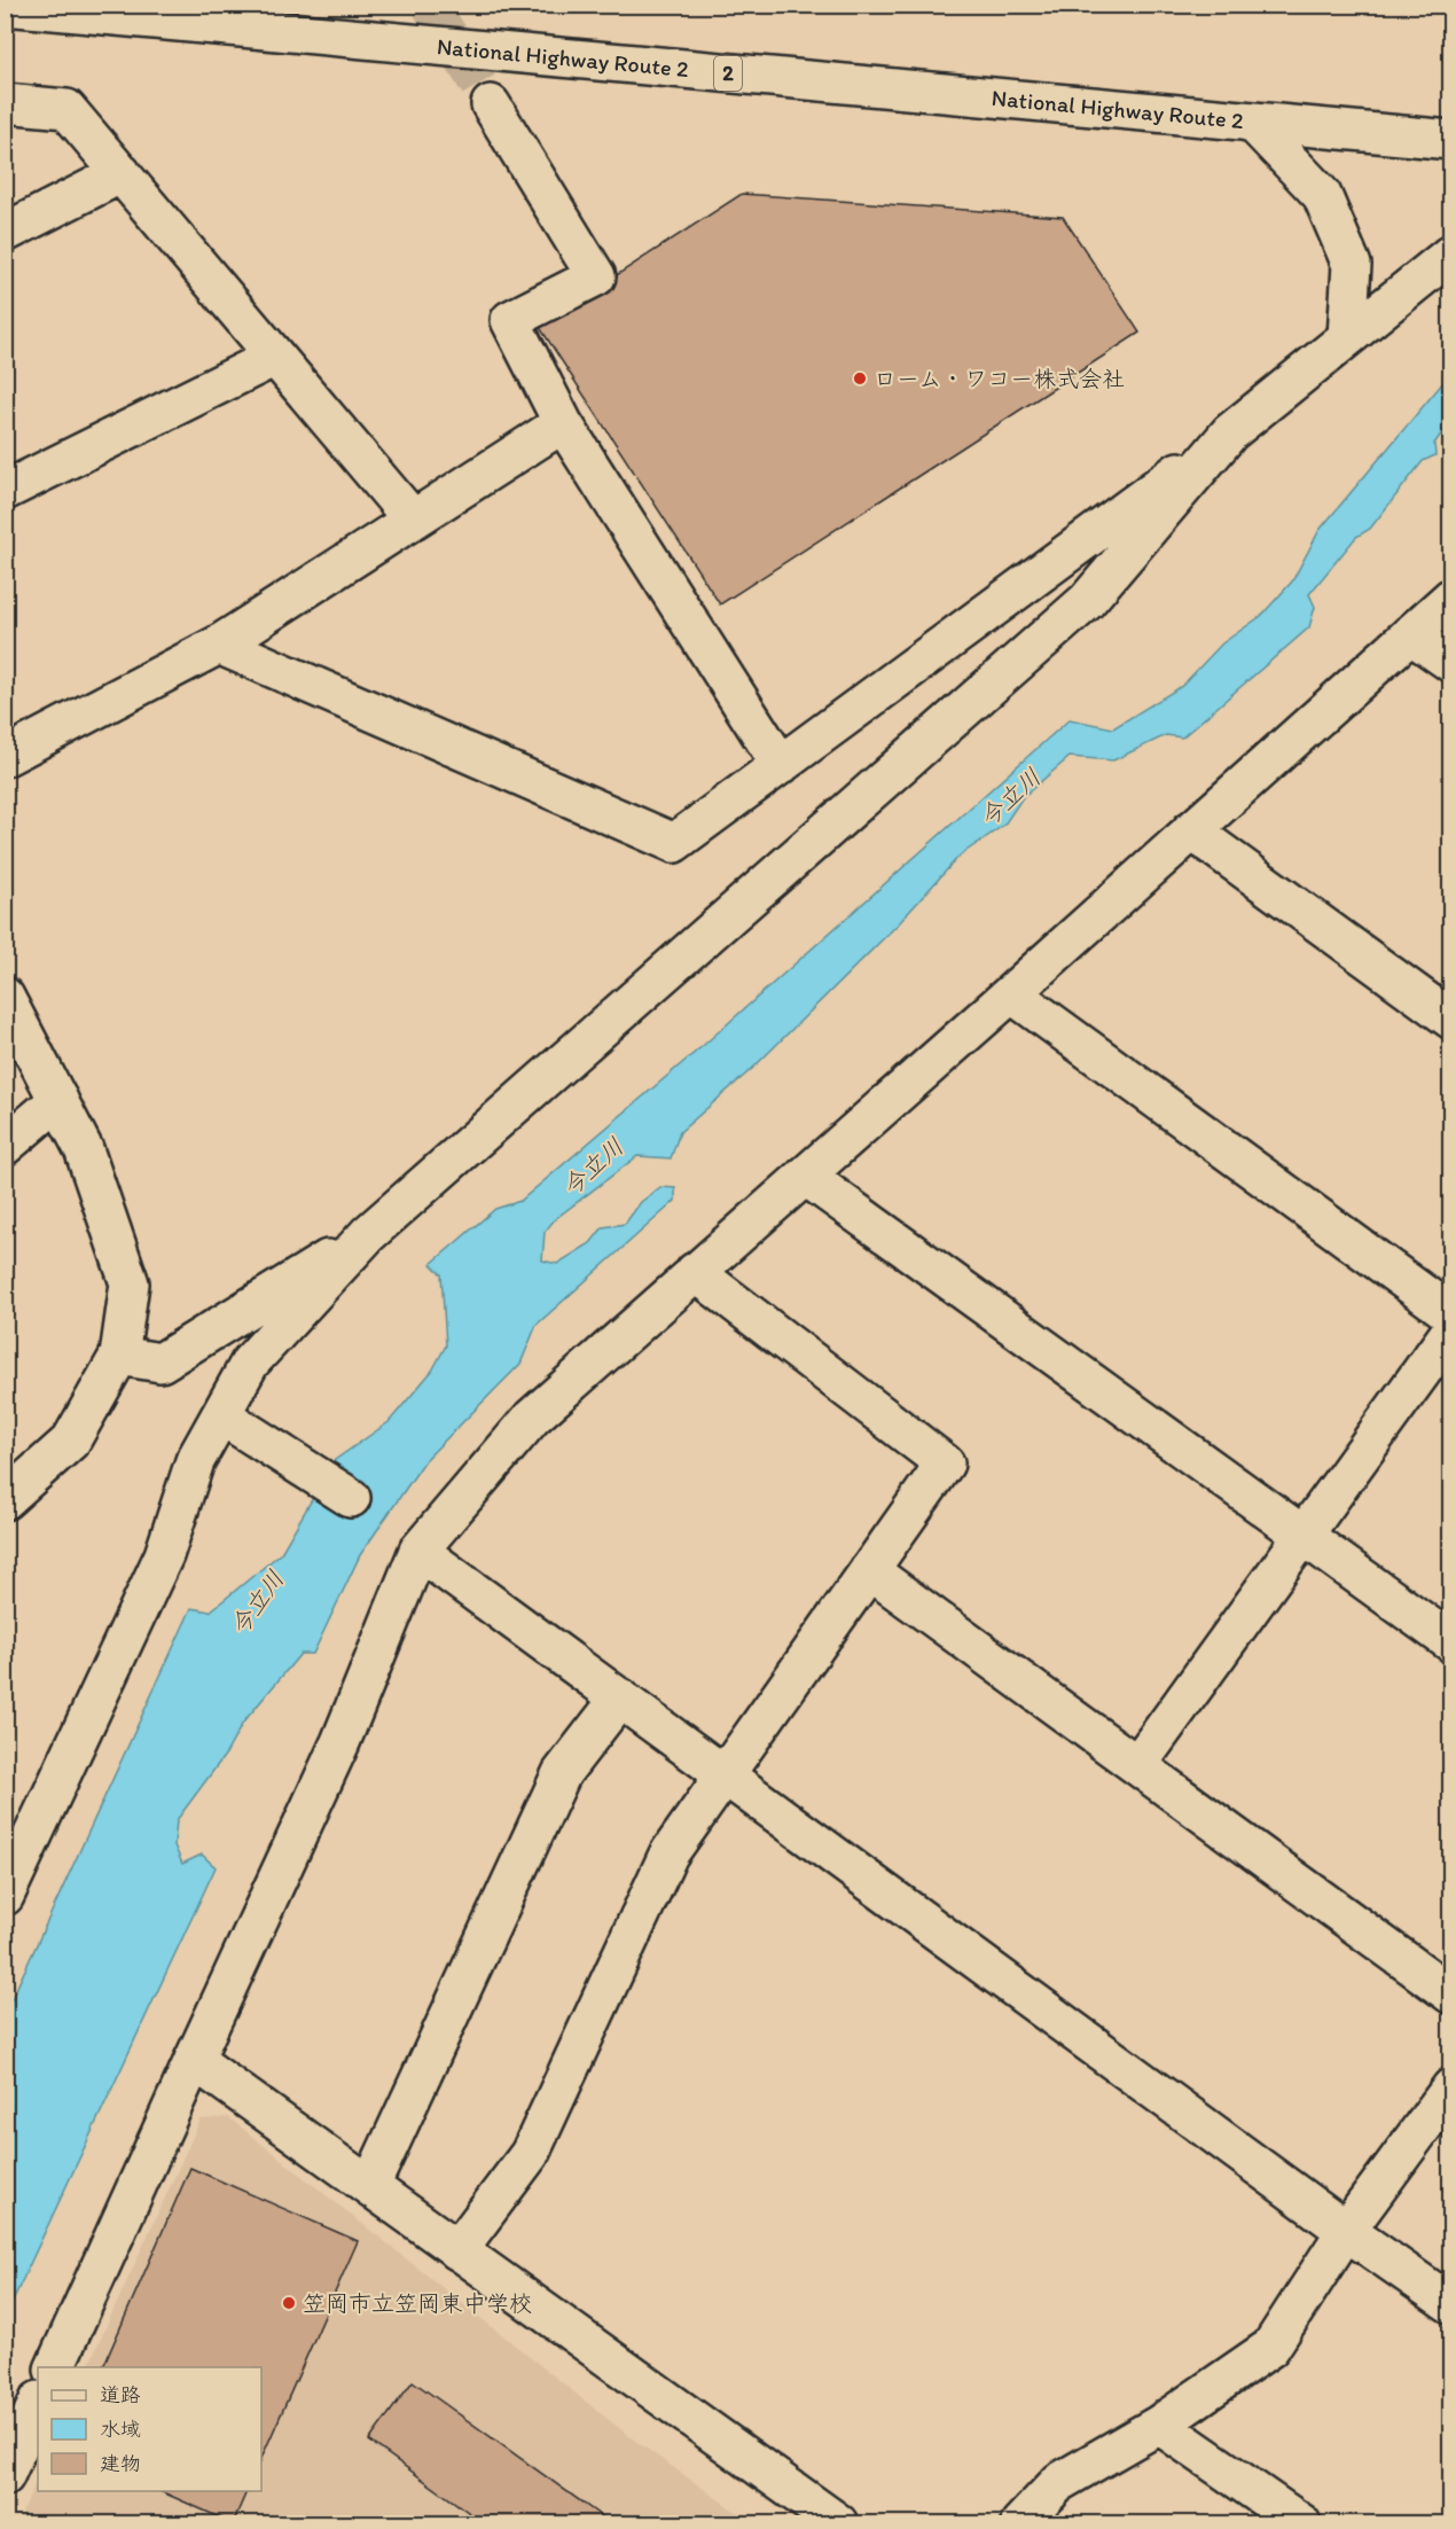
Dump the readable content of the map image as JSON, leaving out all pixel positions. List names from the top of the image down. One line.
{"streets":{"main road":["National Highway Route 2","2"]},"water":["今立川"],"places":["ローム・ワコー株式会社","笠岡市立笠岡東中学校"],"legend":["道路","水域","建物"]}
